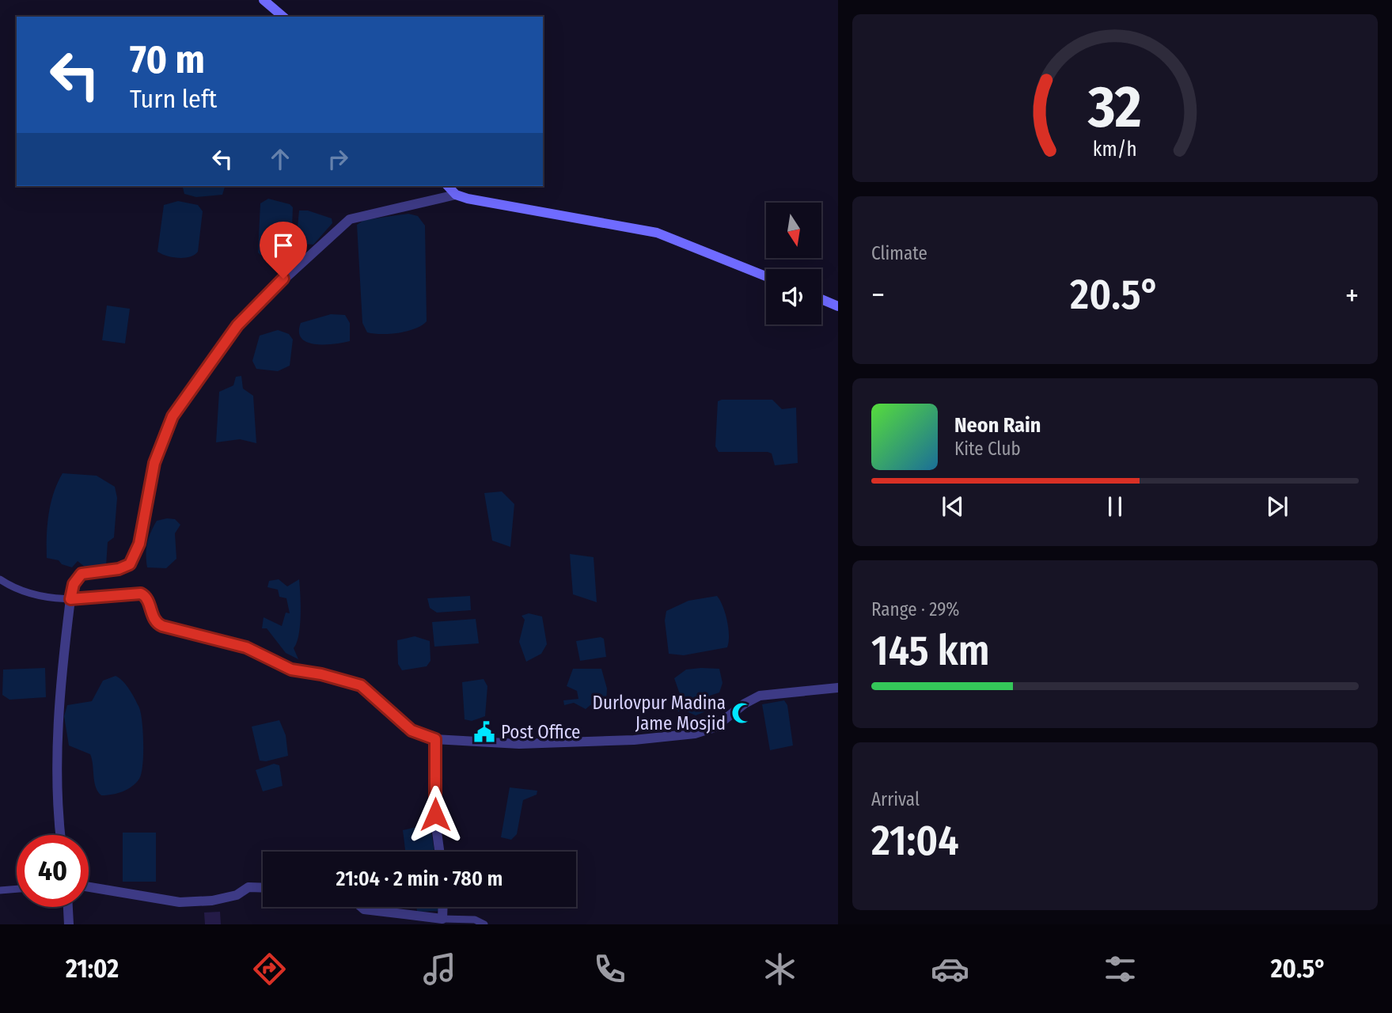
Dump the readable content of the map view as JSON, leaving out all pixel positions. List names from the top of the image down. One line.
{"places":{"mosque":["Durlovpur Madina Jame Mosjid"],"public building":["Post Office"]},"north":"bottom","page":{"turn":["70 m","Turn left"],"tile":["Climate",["Range · 29%","145 km"],["Arrival","21:04"]],"heat":["−","20.5°","+"],"song":["Neon Rain","Kite Club"],"limit":"40","trip":"21:04 · 2 min · 780 m","tabs":["21:02","20.5°"],"gauge":["32","km/h"]}}
